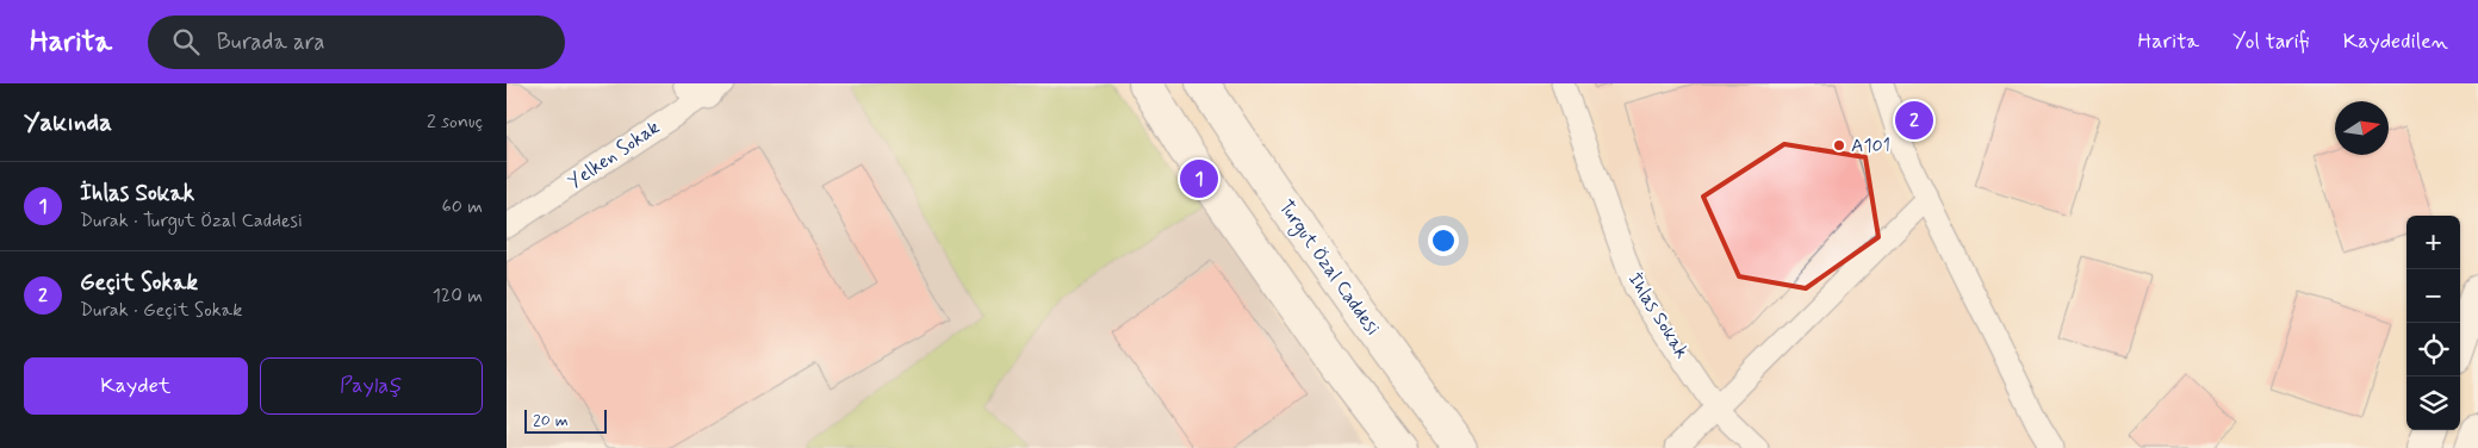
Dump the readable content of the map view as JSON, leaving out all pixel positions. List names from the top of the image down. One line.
{"streets":{"main road":["Turgut Özal Caddesi"],"street":["Yelken Sokak","İhlas Sokak"]},"places":["A101"],"scale_bar":"20 m","north":"right","page":{"header":"Harita","search":"Burada ara","nav":["Harita","Yol tarifi","Kaydedilen"],"heading":["Yakında","2 sonuç"],"pins":["2","1"],"list":[{"mark":"1","name":"İhlas Sokak","note":"Durak · Turgut Özal Caddesi","value":"60 m"},{"mark":"2","name":"Geçit Sokak","note":"Durak · Geçit Sokak","value":"120 m"}],"map_buttons":["+","−"],"buttons":["Kaydet","Paylaş"],"scale":"20 m"}}
